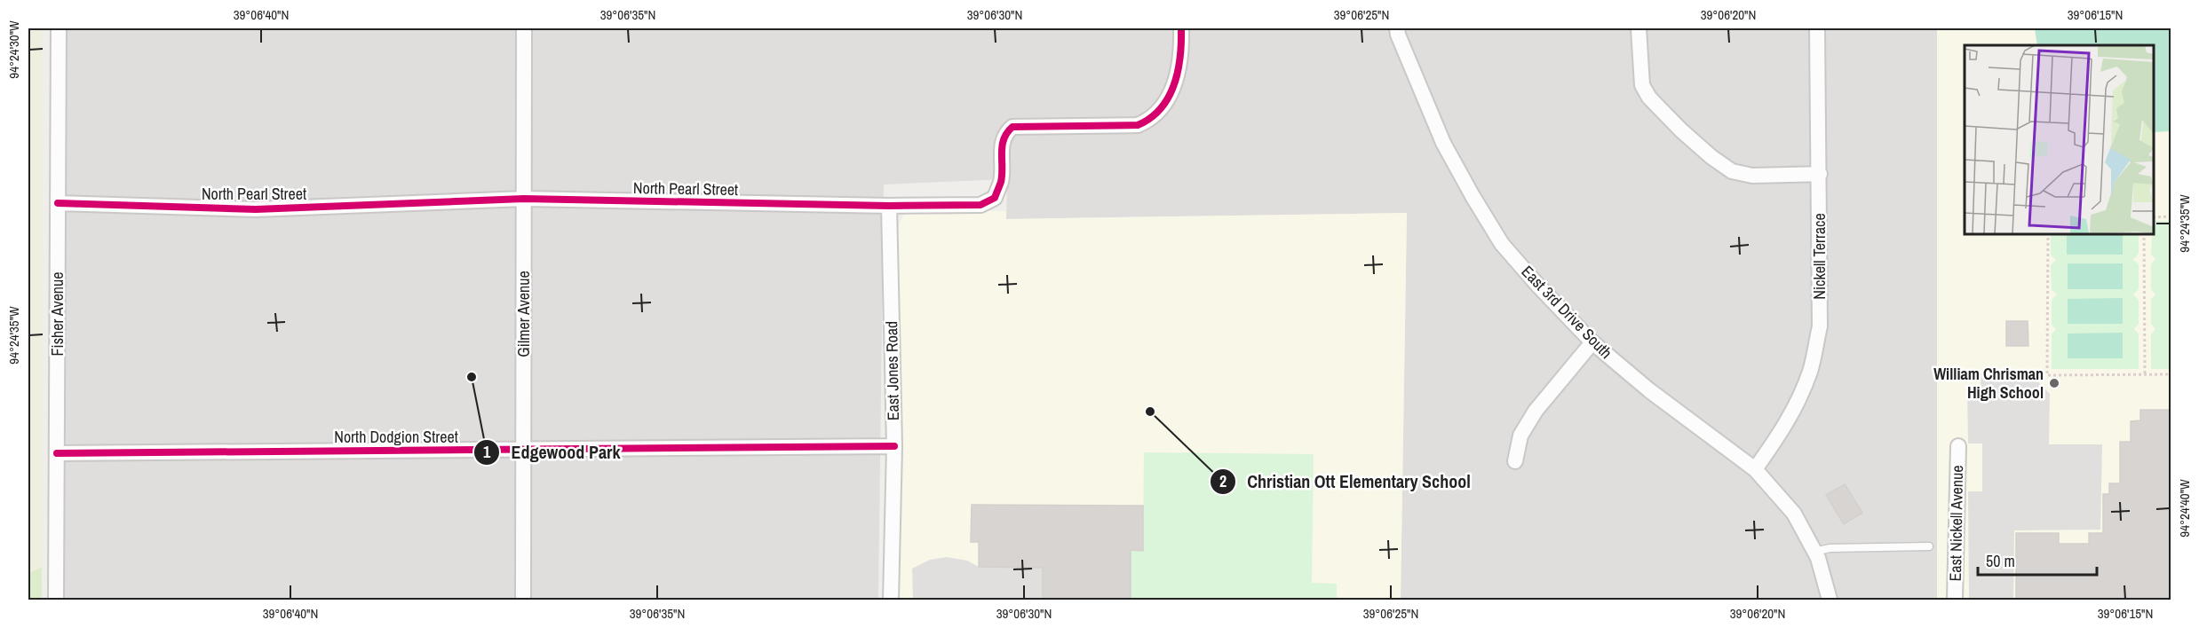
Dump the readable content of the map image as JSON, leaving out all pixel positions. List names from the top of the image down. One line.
{"streets":{"street":["North Pearl Street","Nickell Terrace","East 3rd Drive South","Fisher Avenue","Gilmer Avenue","East Jones Road","North Dodgion Street","East Nickell Avenue"]},"crossings":[["North Pearl Street","Fisher Avenue"],["North Pearl Street","Gilmer Avenue"],["North Pearl Street","East Jones Road"],["Nickell Terrace","East 3rd Drive South"],["Fisher Avenue","North Dodgion Street"],["Gilmer Avenue","North Dodgion Street"],["East Jones Road","North Dodgion Street"]],"places":["Edgewood Park","William Chrisman High School","Christian Ott Elementary School"],"scale_bar":"50 m","coordinates":["39°06'40\"N","39°06'35\"N","39°06'30\"N","39°06'25\"N","39°06'20\"N","39°06'15\"N","94°24'30\"W","94°24'35\"W","94°24'40\"W"]}
